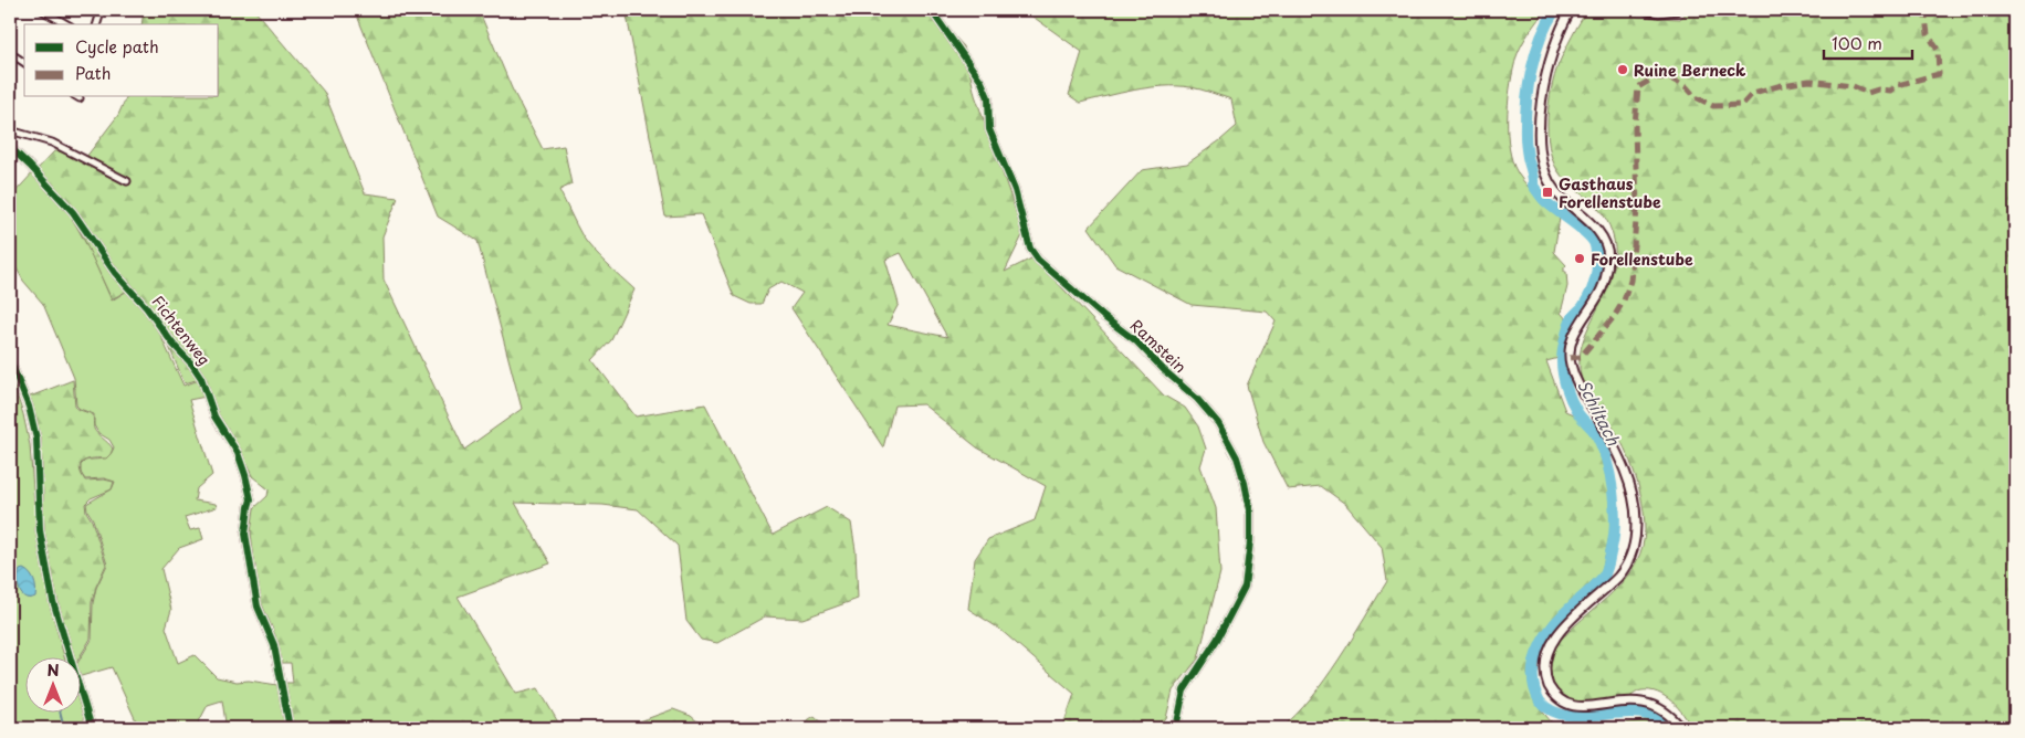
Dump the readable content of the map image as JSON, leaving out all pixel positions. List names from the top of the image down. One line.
{"streets":{"street":["Fichtenweg","Ramstein"]},"water":["Schiltach"],"places":{"other":["Ruine Berneck","Forellenstube"],"transit":["Gasthaus Forellenstube"]},"legend":["Cycle path","Path"],"scale_bar":"100 m","north":"top"}
